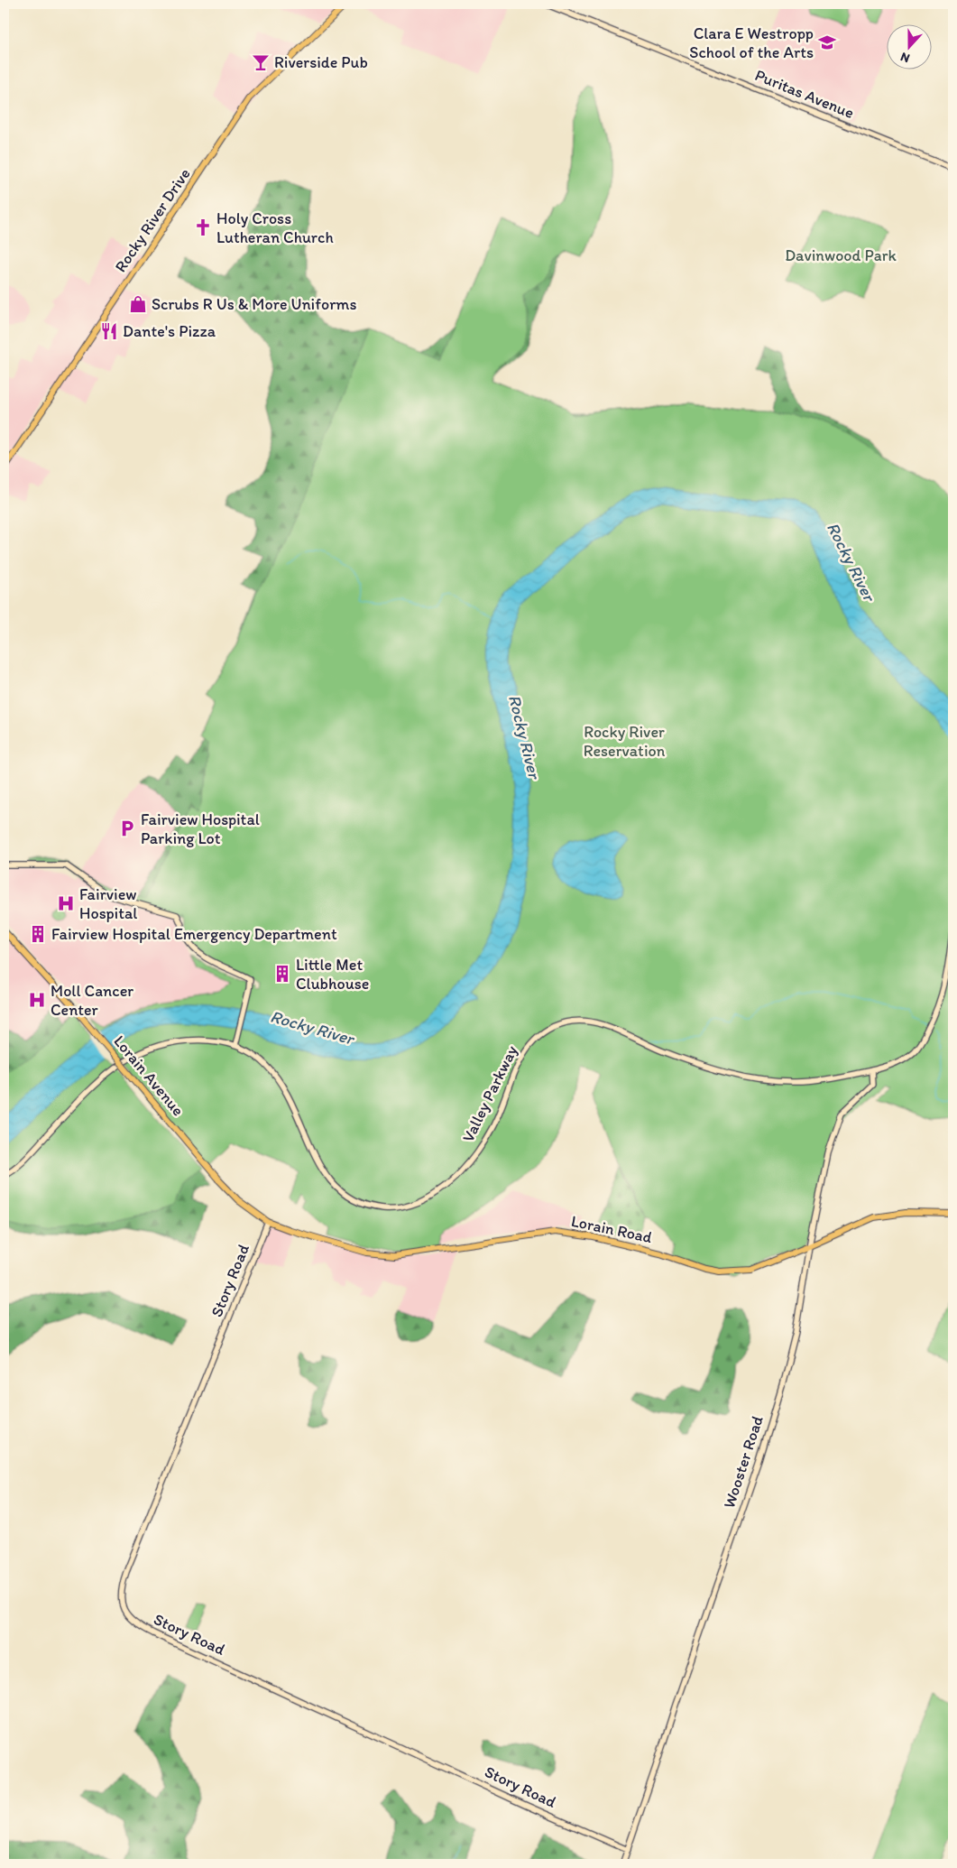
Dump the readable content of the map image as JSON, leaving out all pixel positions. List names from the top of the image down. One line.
{"streets":{"main road":["Rocky River Drive","Lorain Avenue","Lorain Road"],"street":["Puritas Avenue","Valley Parkway","Story Road","Wooster Road"]},"crossings":[["Lorain Avenue","Lorain Road"],["Valley Parkway","Wooster Road"],["Lorain Road","Story Road"],["Lorain Road","Wooster Road"],["Story Road","Wooster Road"]],"water":["Rocky River"],"parks":["Davinwood Park","Rocky River Reservation"],"places":{"school or university":["Clara E Westropp School of the Arts"],"bar":["Riverside Pub"],"church":["Holy Cross Lutheran Church"],"shop":["Scrubs R Us & More Uniforms"],"restaurant":["Dante's Pizza"],"parking":["Fairview Hospital Parking Lot"],"hospital":["Fairview Hospital","Moll Cancer Center"],"building":["Fairview Hospital Emergency Department","Little Met Clubhouse"]},"north":"bottom"}
